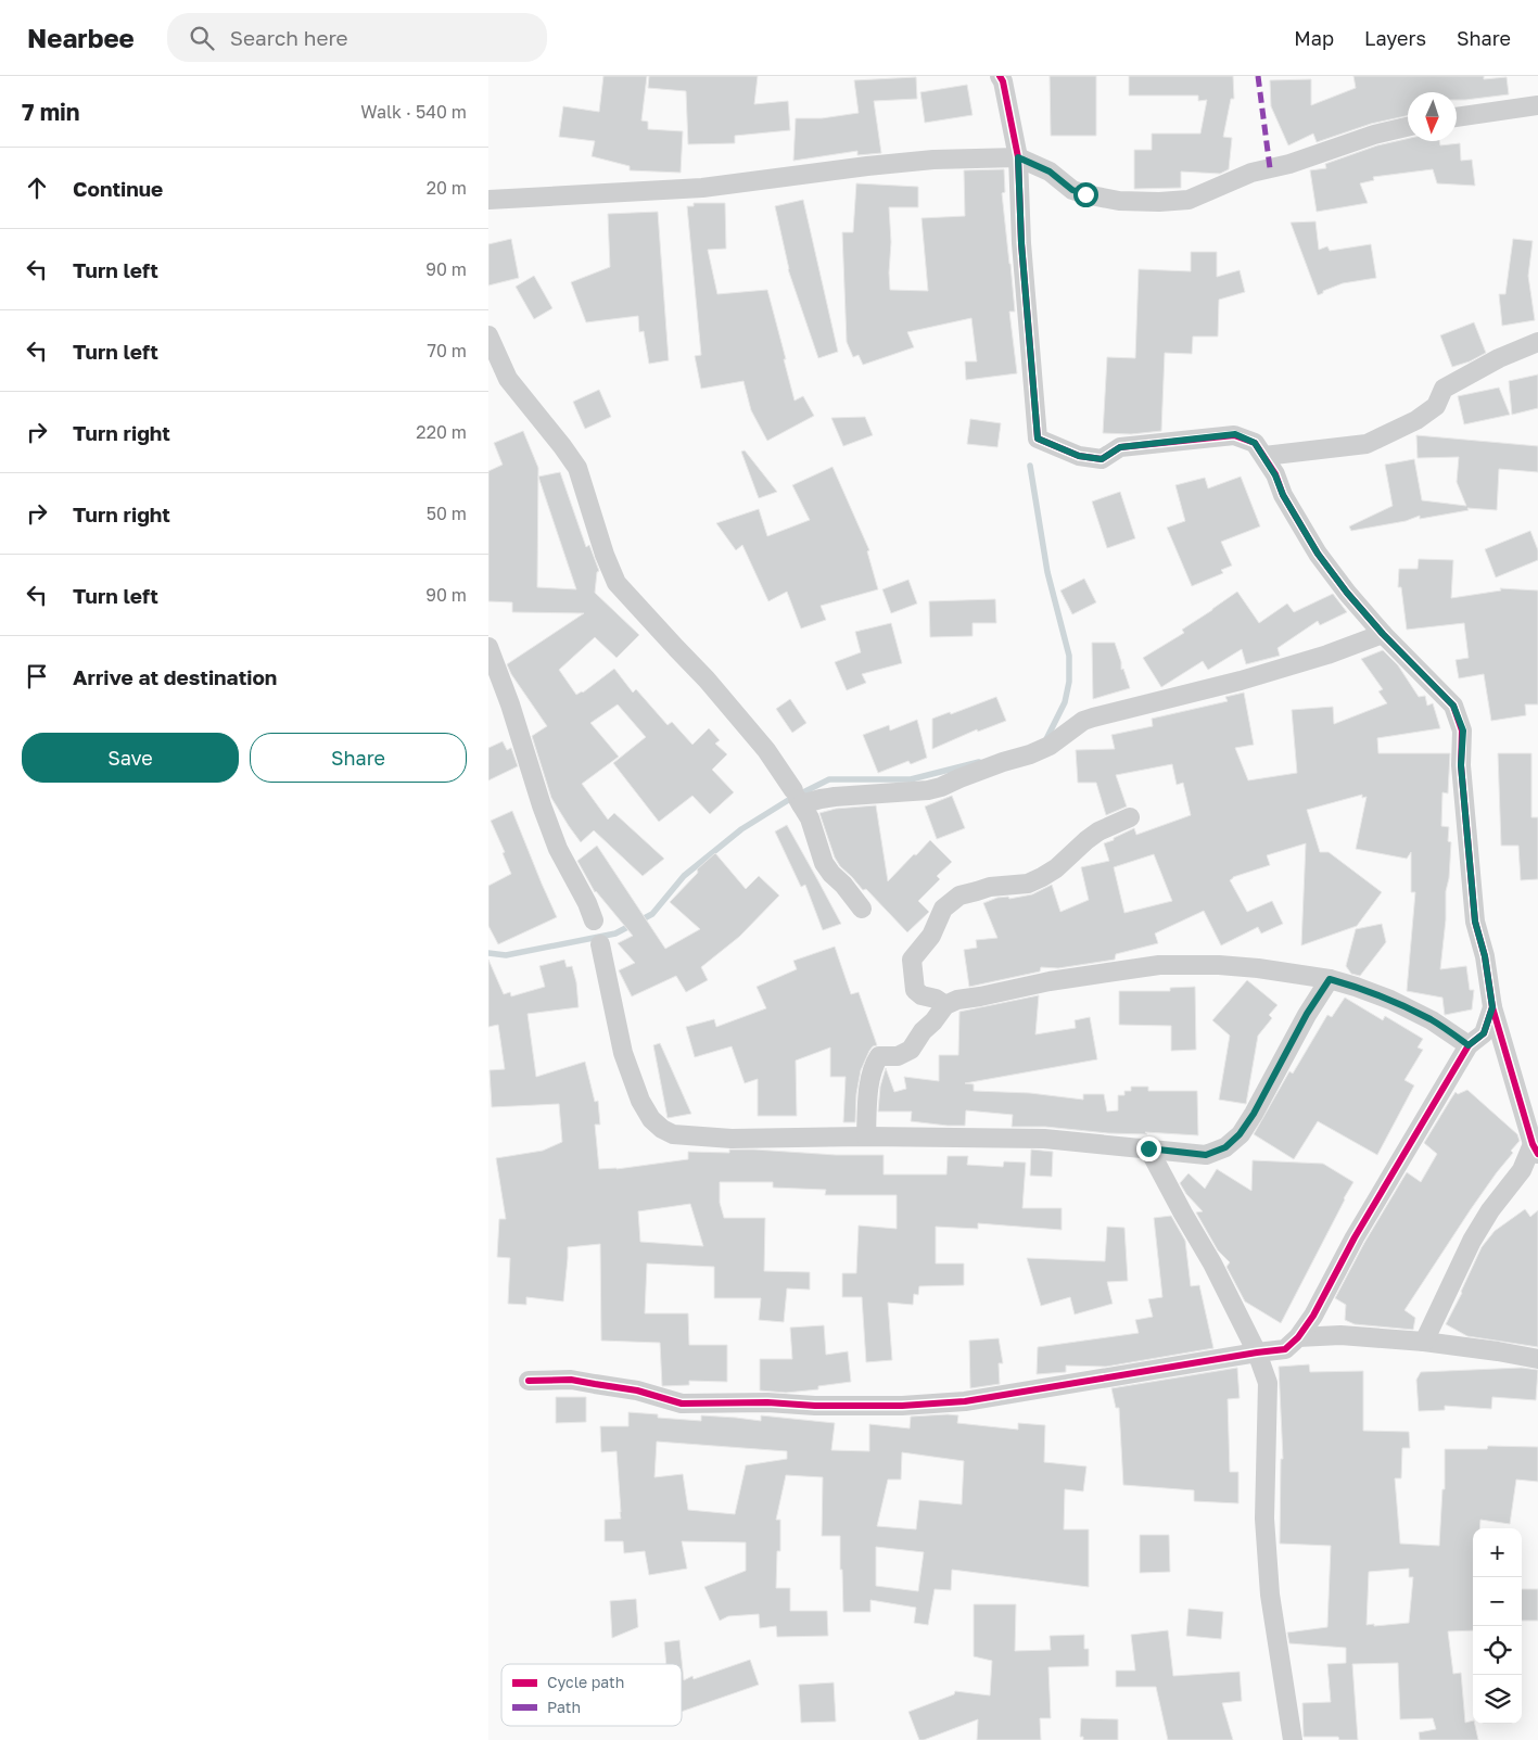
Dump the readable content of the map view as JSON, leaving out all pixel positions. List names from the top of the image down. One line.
{"legend":["Cycle path","Path"],"north":"bottom","page":{"header":"Nearbee","search":"Search here","nav":["Map","Layers","Share"],"heading":["7 min","Walk · 540 m"],"list":[["Continue","20 m"],["Turn left","90 m"],["Turn left","70 m"],["Turn right","220 m"],["Turn right","50 m"],["Turn left","90 m"],"Arrive at destination"],"buttons":["Save","Share"],"map_buttons":["+","−"]}}
